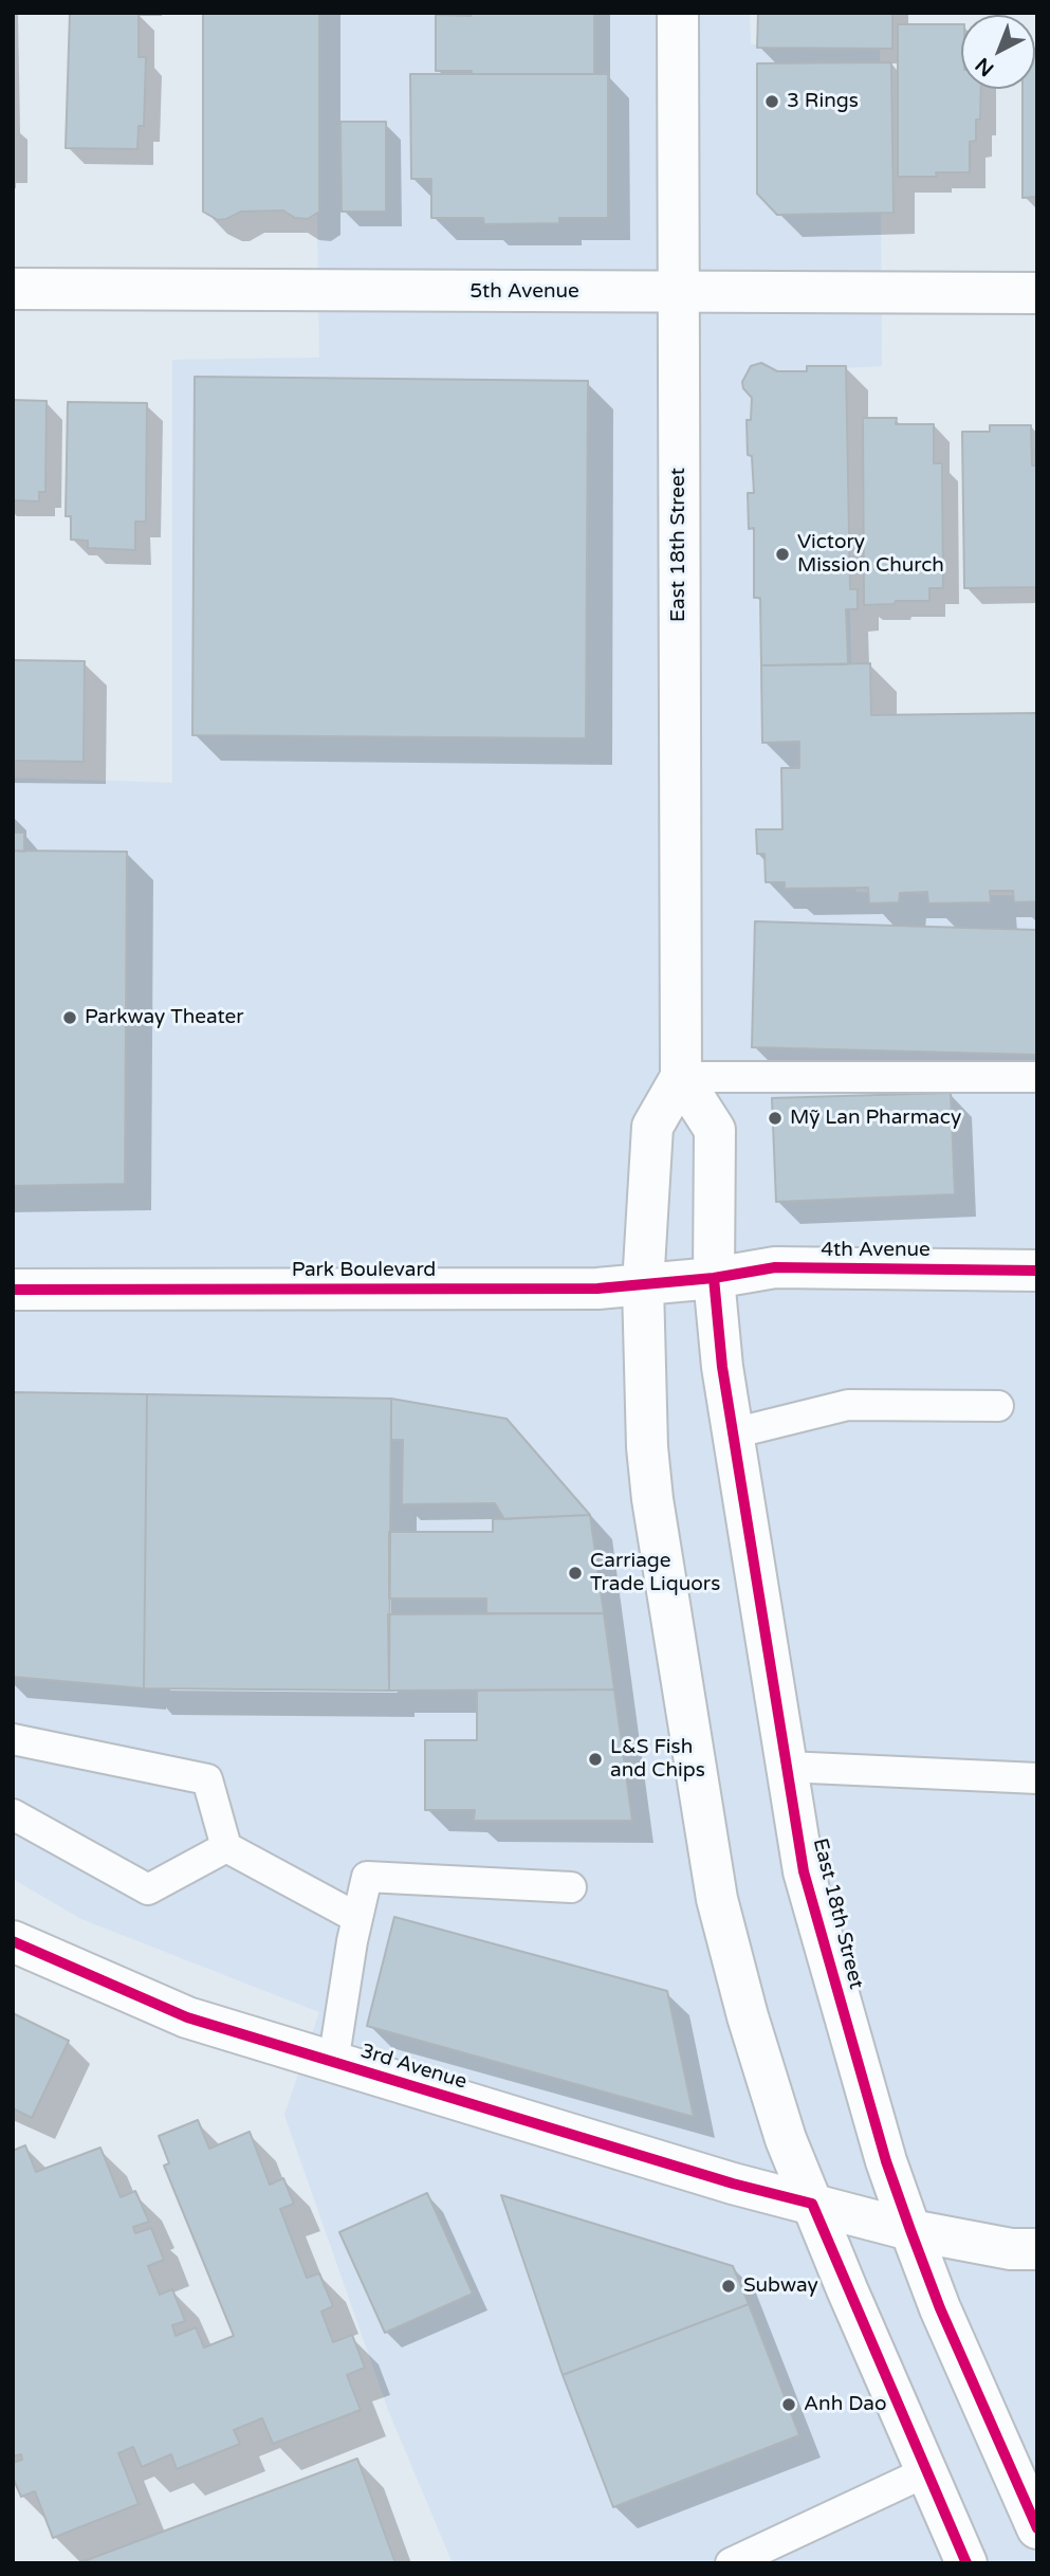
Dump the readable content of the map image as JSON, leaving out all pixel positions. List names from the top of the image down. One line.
{"streets":{"street":["5th Avenue","East 18th Street","4th Avenue","Park Boulevard","3rd Avenue"]},"crossings":[["5th Avenue","East 18th Street"],["East 18th Street","4th Avenue"],["East 18th Street","Park Boulevard"],["East 18th Street","3rd Avenue"],["4th Avenue","Park Boulevard"]],"places":["3 Rings","Victory Mission Church","Parkway Theater","Mỹ Lan Pharmacy","Carriage Trade Liquors","L&S Fish and Chips","Subway","Anh Dao"],"north":"bottom left"}
